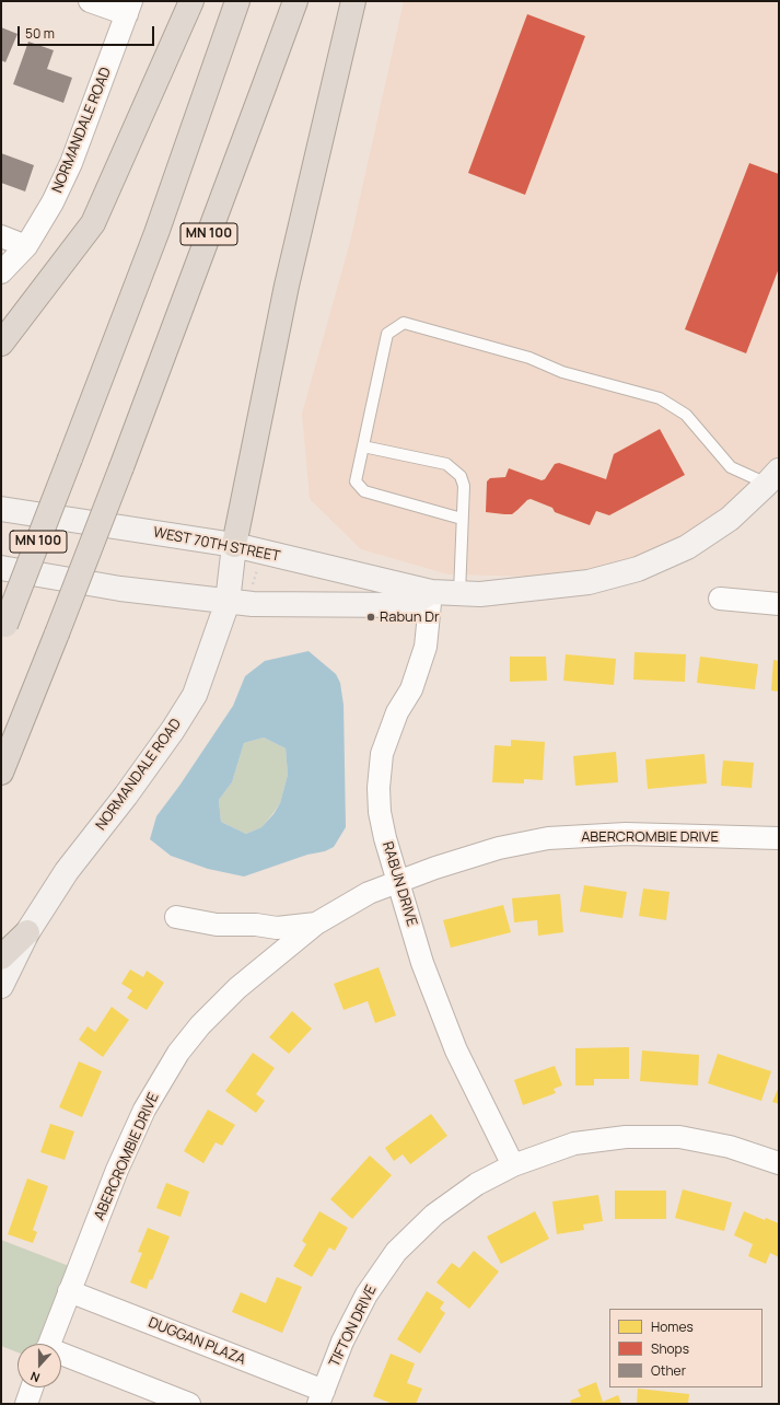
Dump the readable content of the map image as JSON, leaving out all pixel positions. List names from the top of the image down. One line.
{"streets":{"highway":["MN 100"],"street":["NORMANDALE ROAD","WEST 70TH STREET","ABERCROMBIE DRIVE","RABUN DRIVE","TIFTON DRIVE","DUGGAN PLAZA"]},"crossings":[["NORMANDALE ROAD","WEST 70TH STREET"],["WEST 70TH STREET","RABUN DRIVE"],["ABERCROMBIE DRIVE","RABUN DRIVE"],["ABERCROMBIE DRIVE","DUGGAN PLAZA"],["RABUN DRIVE","TIFTON DRIVE"],["TIFTON DRIVE","DUGGAN PLAZA"]],"places":["Rabun Dr"],"legend":["Homes","Shops","Other"],"scale_bar":"50 m","north":"bottom"}
